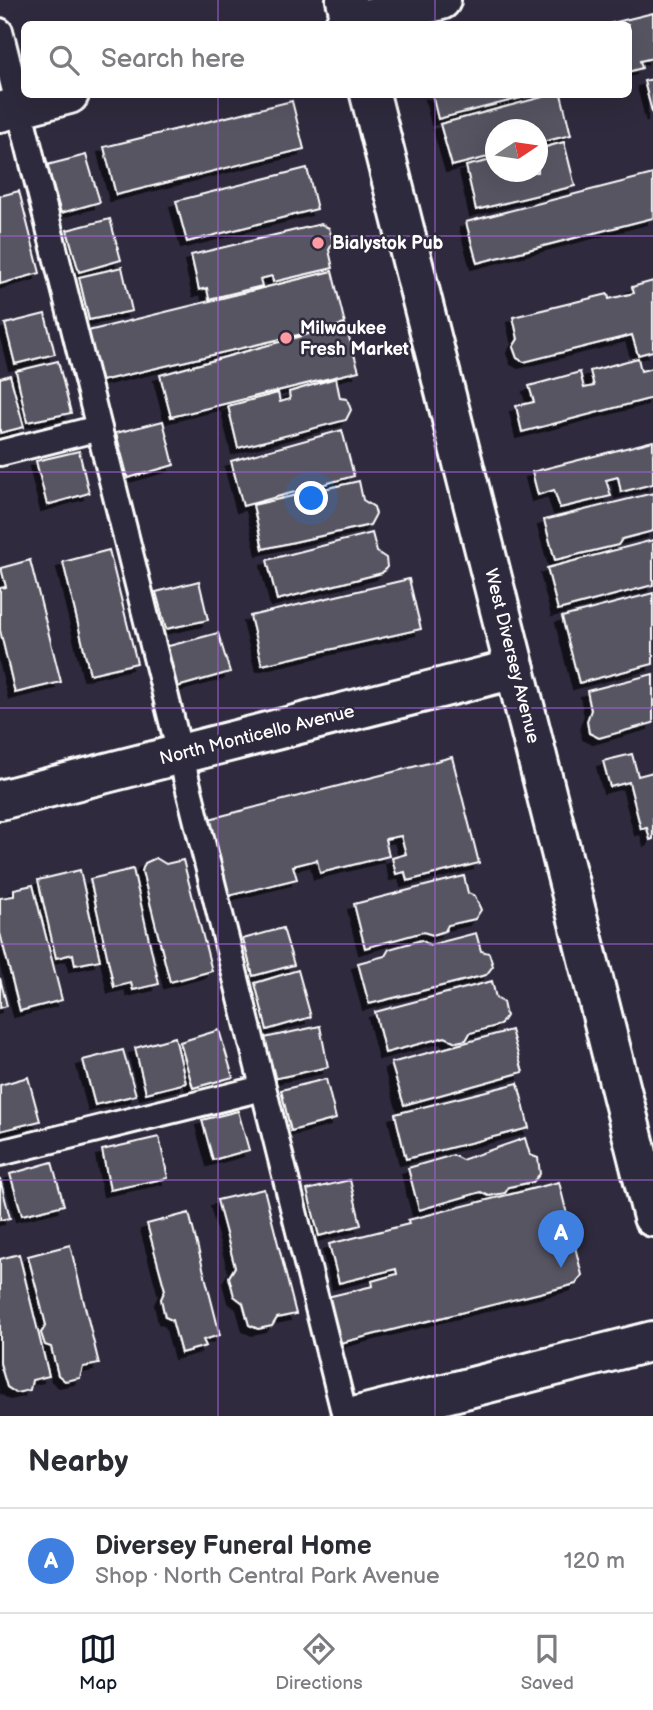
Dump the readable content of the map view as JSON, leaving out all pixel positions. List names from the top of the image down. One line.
{"streets":{"main road":["West Diversey Avenue","North Monticello Avenue"]},"crossings":[["West Diversey Avenue","North Monticello Avenue"]],"places":["Bialystok Pub","Milwaukee Fresh Market"],"north":"right","page":{"search":"Search here","pins":"A","heading":"Nearby","list":[{"mark":"A","name":"Diversey Funeral Home","note":"Shop · North Central Park Avenue","value":"120 m"}],"nav":["Map","Directions","Saved"]}}
